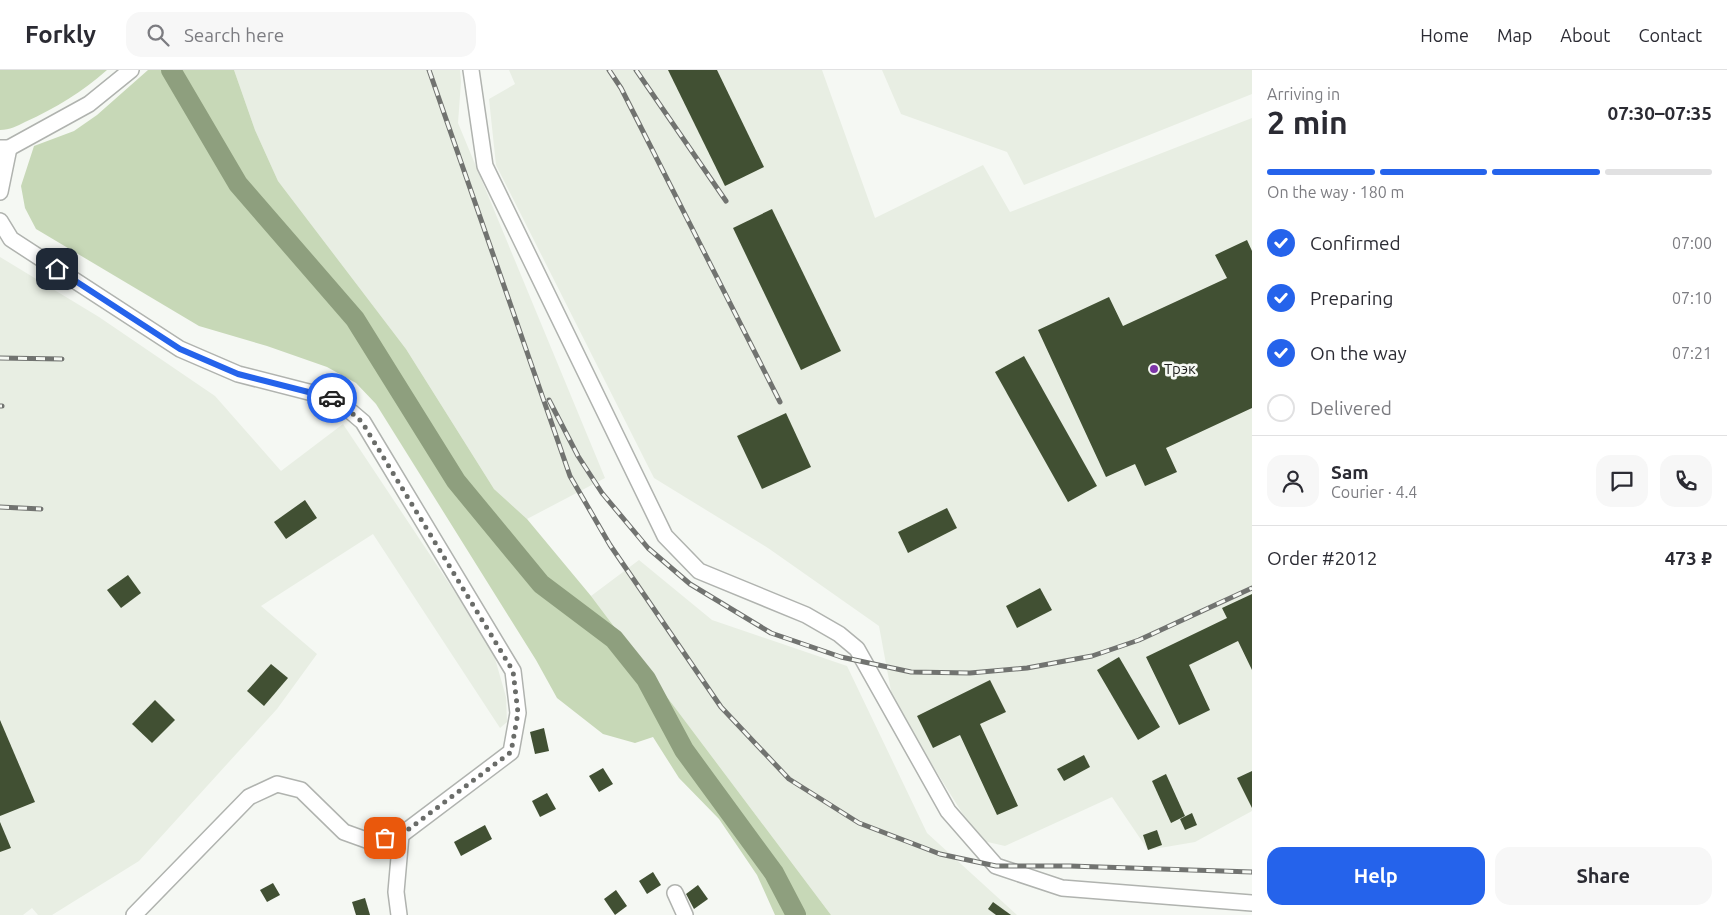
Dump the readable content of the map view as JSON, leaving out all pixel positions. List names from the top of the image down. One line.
{"places":["Трэк"],"page":{"header":"Forkly","search":"Search here","nav":["Home","Map","About","Contact"],"heading":["2 min","Arriving in","07:30–07:35"],"panel":["Sam","Courier · 4.4","Order #2012","473 ₽"],"bar":"On the way · 180 m","list":[["Confirmed","07:00"],["Preparing","07:10"],["On the way","07:21"],"Delivered"],"buttons":["Help","Share"]}}
